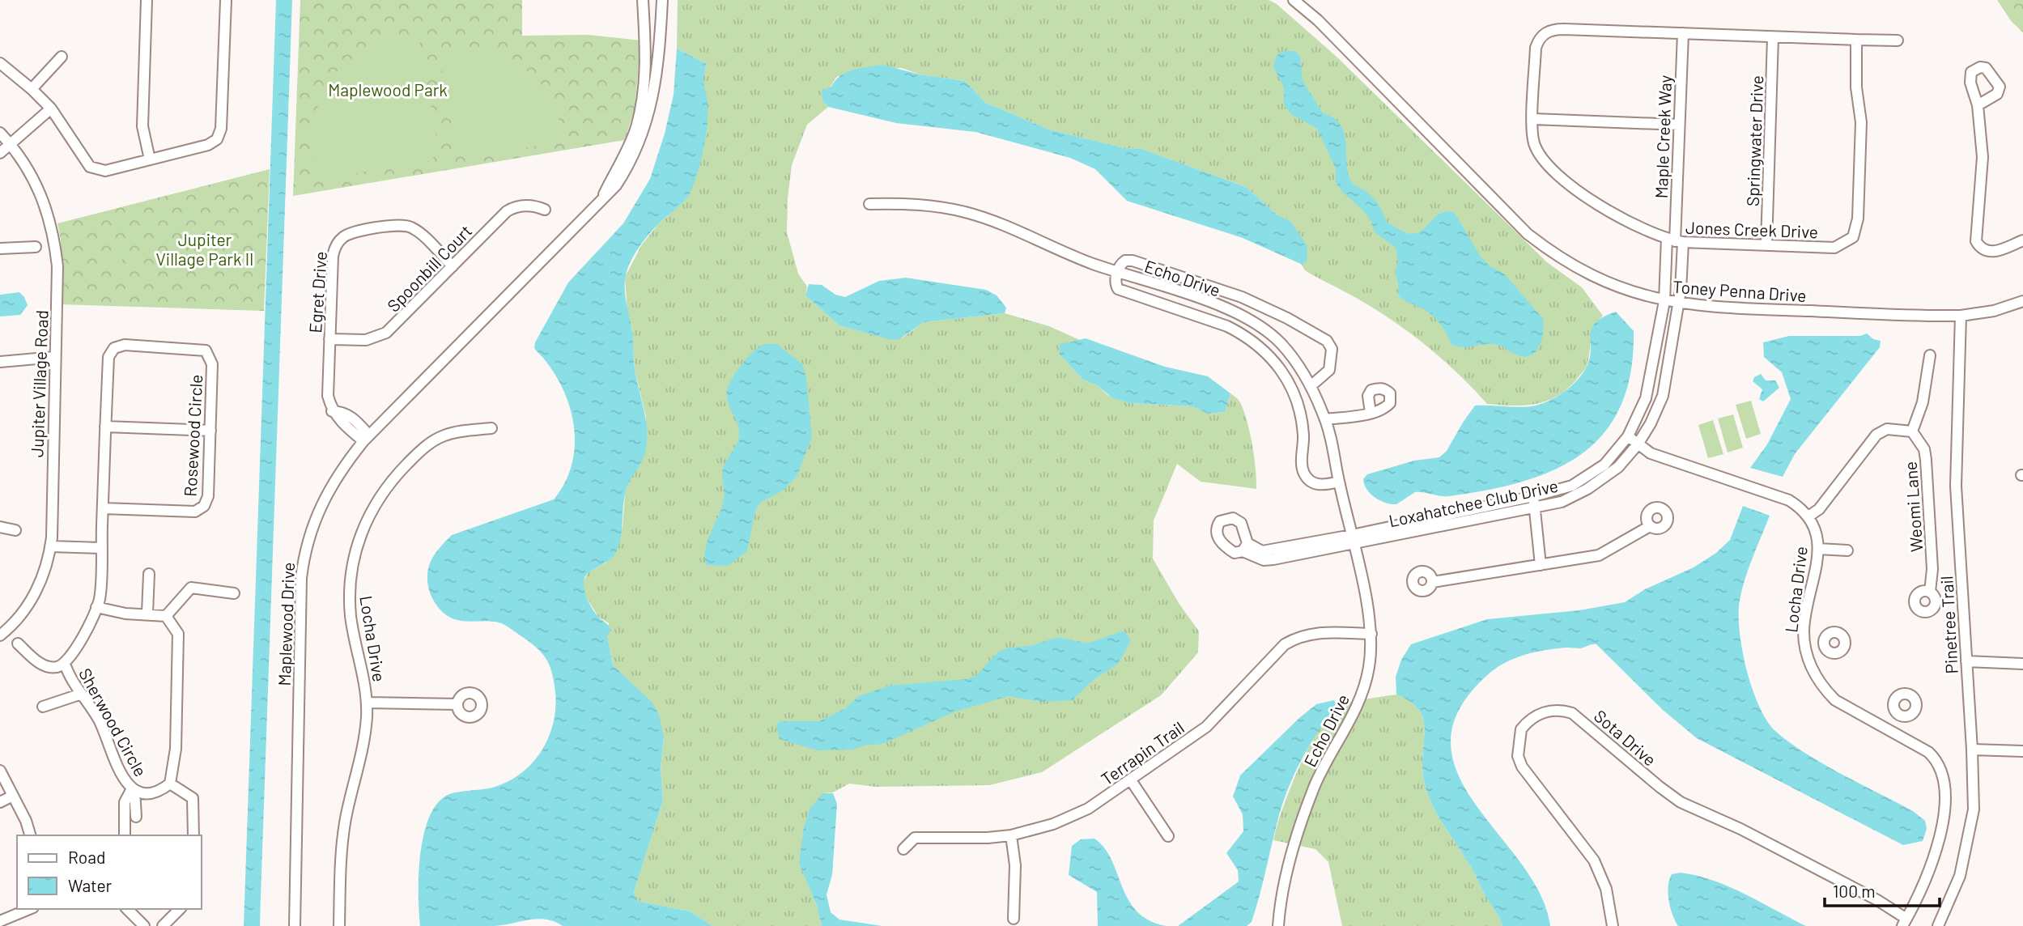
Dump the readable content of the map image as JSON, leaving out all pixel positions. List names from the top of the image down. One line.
{"streets":{"street":["Maple Creek Way","Springwater Drive","Jones Creek Drive","Spoonbill Court","Echo Drive","Toney Penna Drive","Egret Drive","Jupiter Village Road","Rosewood Circle","Loxahatchee Club Drive","Weomi Lane","Locha Drive","Maplewood Drive","Pinetree Trail","Sherwood Circle","Sota Drive","Terrapin Trail"]},"crossings":[["Maple Creek Way","Jones Creek Drive"],["Maple Creek Way","Toney Penna Drive"],["Maple Creek Way","Loxahatchee Club Drive"],["Springwater Drive","Jones Creek Drive"],["Spoonbill Court","Egret Drive"],["Echo Drive","Loxahatchee Club Drive"],["Echo Drive","Terrapin Trail"],["Toney Penna Drive","Loxahatchee Club Drive"],["Toney Penna Drive","Pinetree Trail"],["Egret Drive","Maplewood Drive"],["Rosewood Circle","Sherwood Circle"],["Locha Drive","Sota Drive"]],"parks":["Maplewood Park","Jupiter Village Park II"],"legend":["Road","Water"],"scale_bar":"100 m"}
